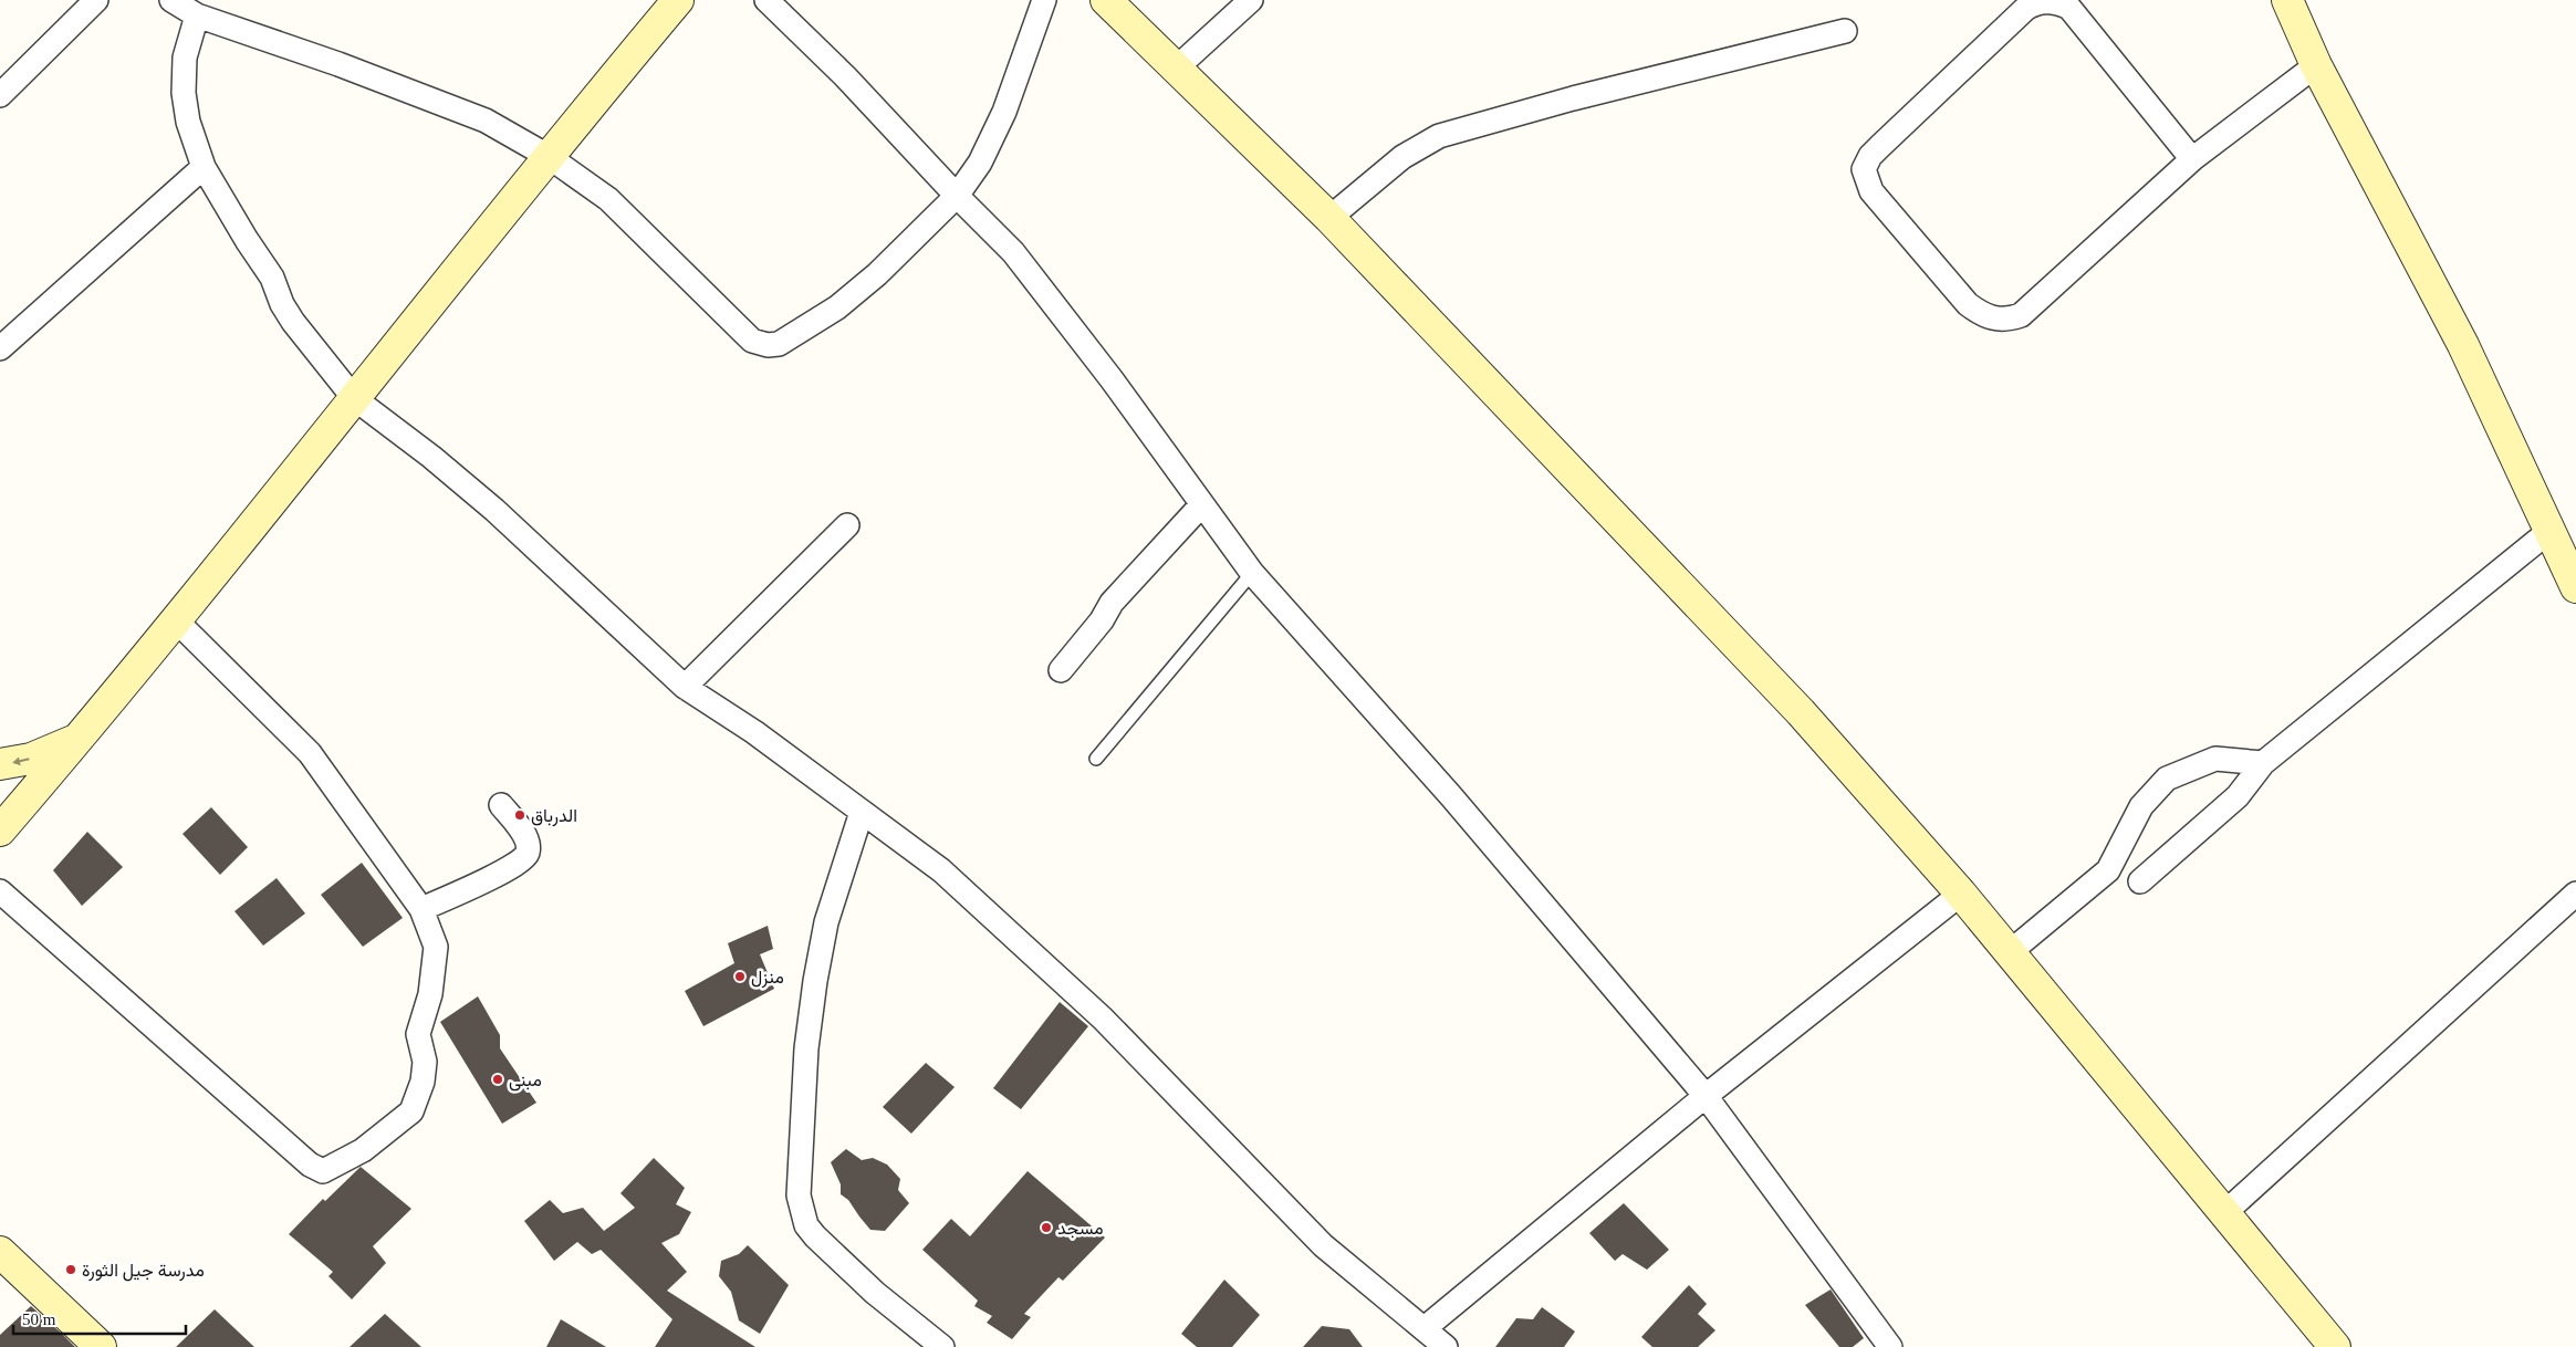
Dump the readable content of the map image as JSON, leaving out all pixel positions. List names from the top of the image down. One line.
{"places":["الدرباق","منزل","مبنى","مسجد","مدرسة جيل الثورة"],"scale_bar":"50 m"}
